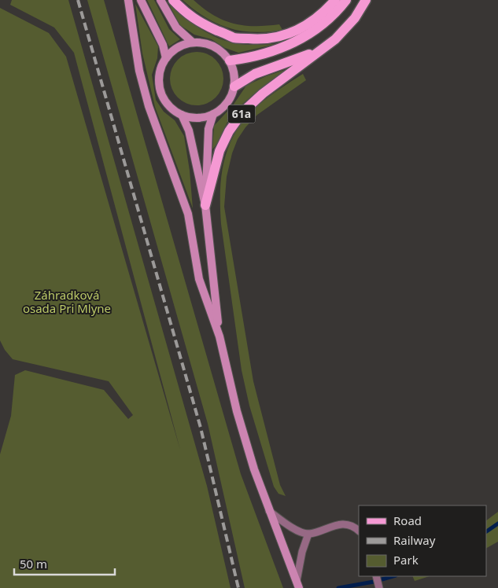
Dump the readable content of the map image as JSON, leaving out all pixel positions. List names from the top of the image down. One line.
{"streets":{"main road":["61a"]},"parks":["Záhradková osada Pri Mlyne"],"legend":["Road","Railway","Park"],"scale_bar":"50 m"}
